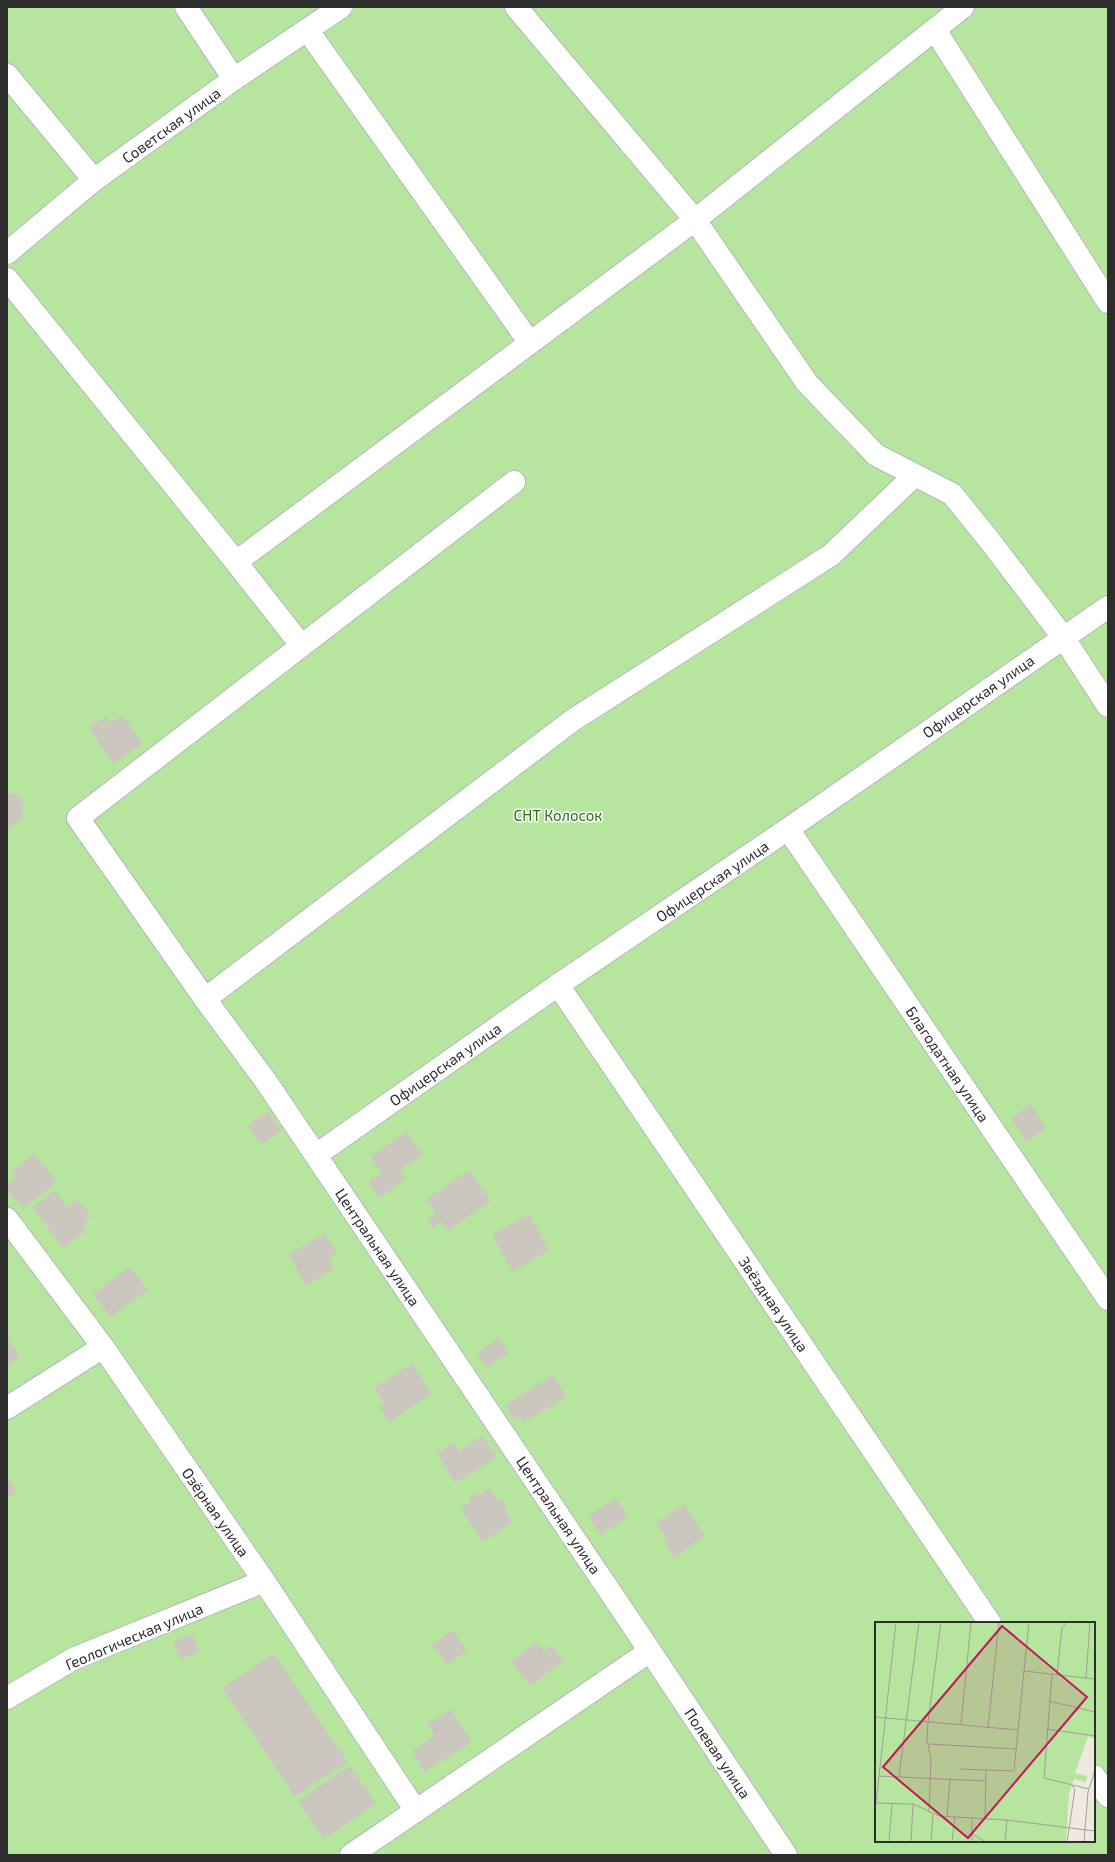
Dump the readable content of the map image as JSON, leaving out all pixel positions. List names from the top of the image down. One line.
{"streets":{"street":["Советская улица","Офицерская улица","Благодатная улица","Центральная улица","Звёздная улица","Озёрная улица","Геологическая улица","Полевая улица"]},"crossings":[["Офицерская улица","Благодатная улица"],["Офицерская улица","Центральная улица"],["Офицерская улица","Звёздная улица"],["Центральная улица","Полевая улица"],["Озёрная улица","Геологическая улица"]],"parks":["СНТ Колосок"]}
